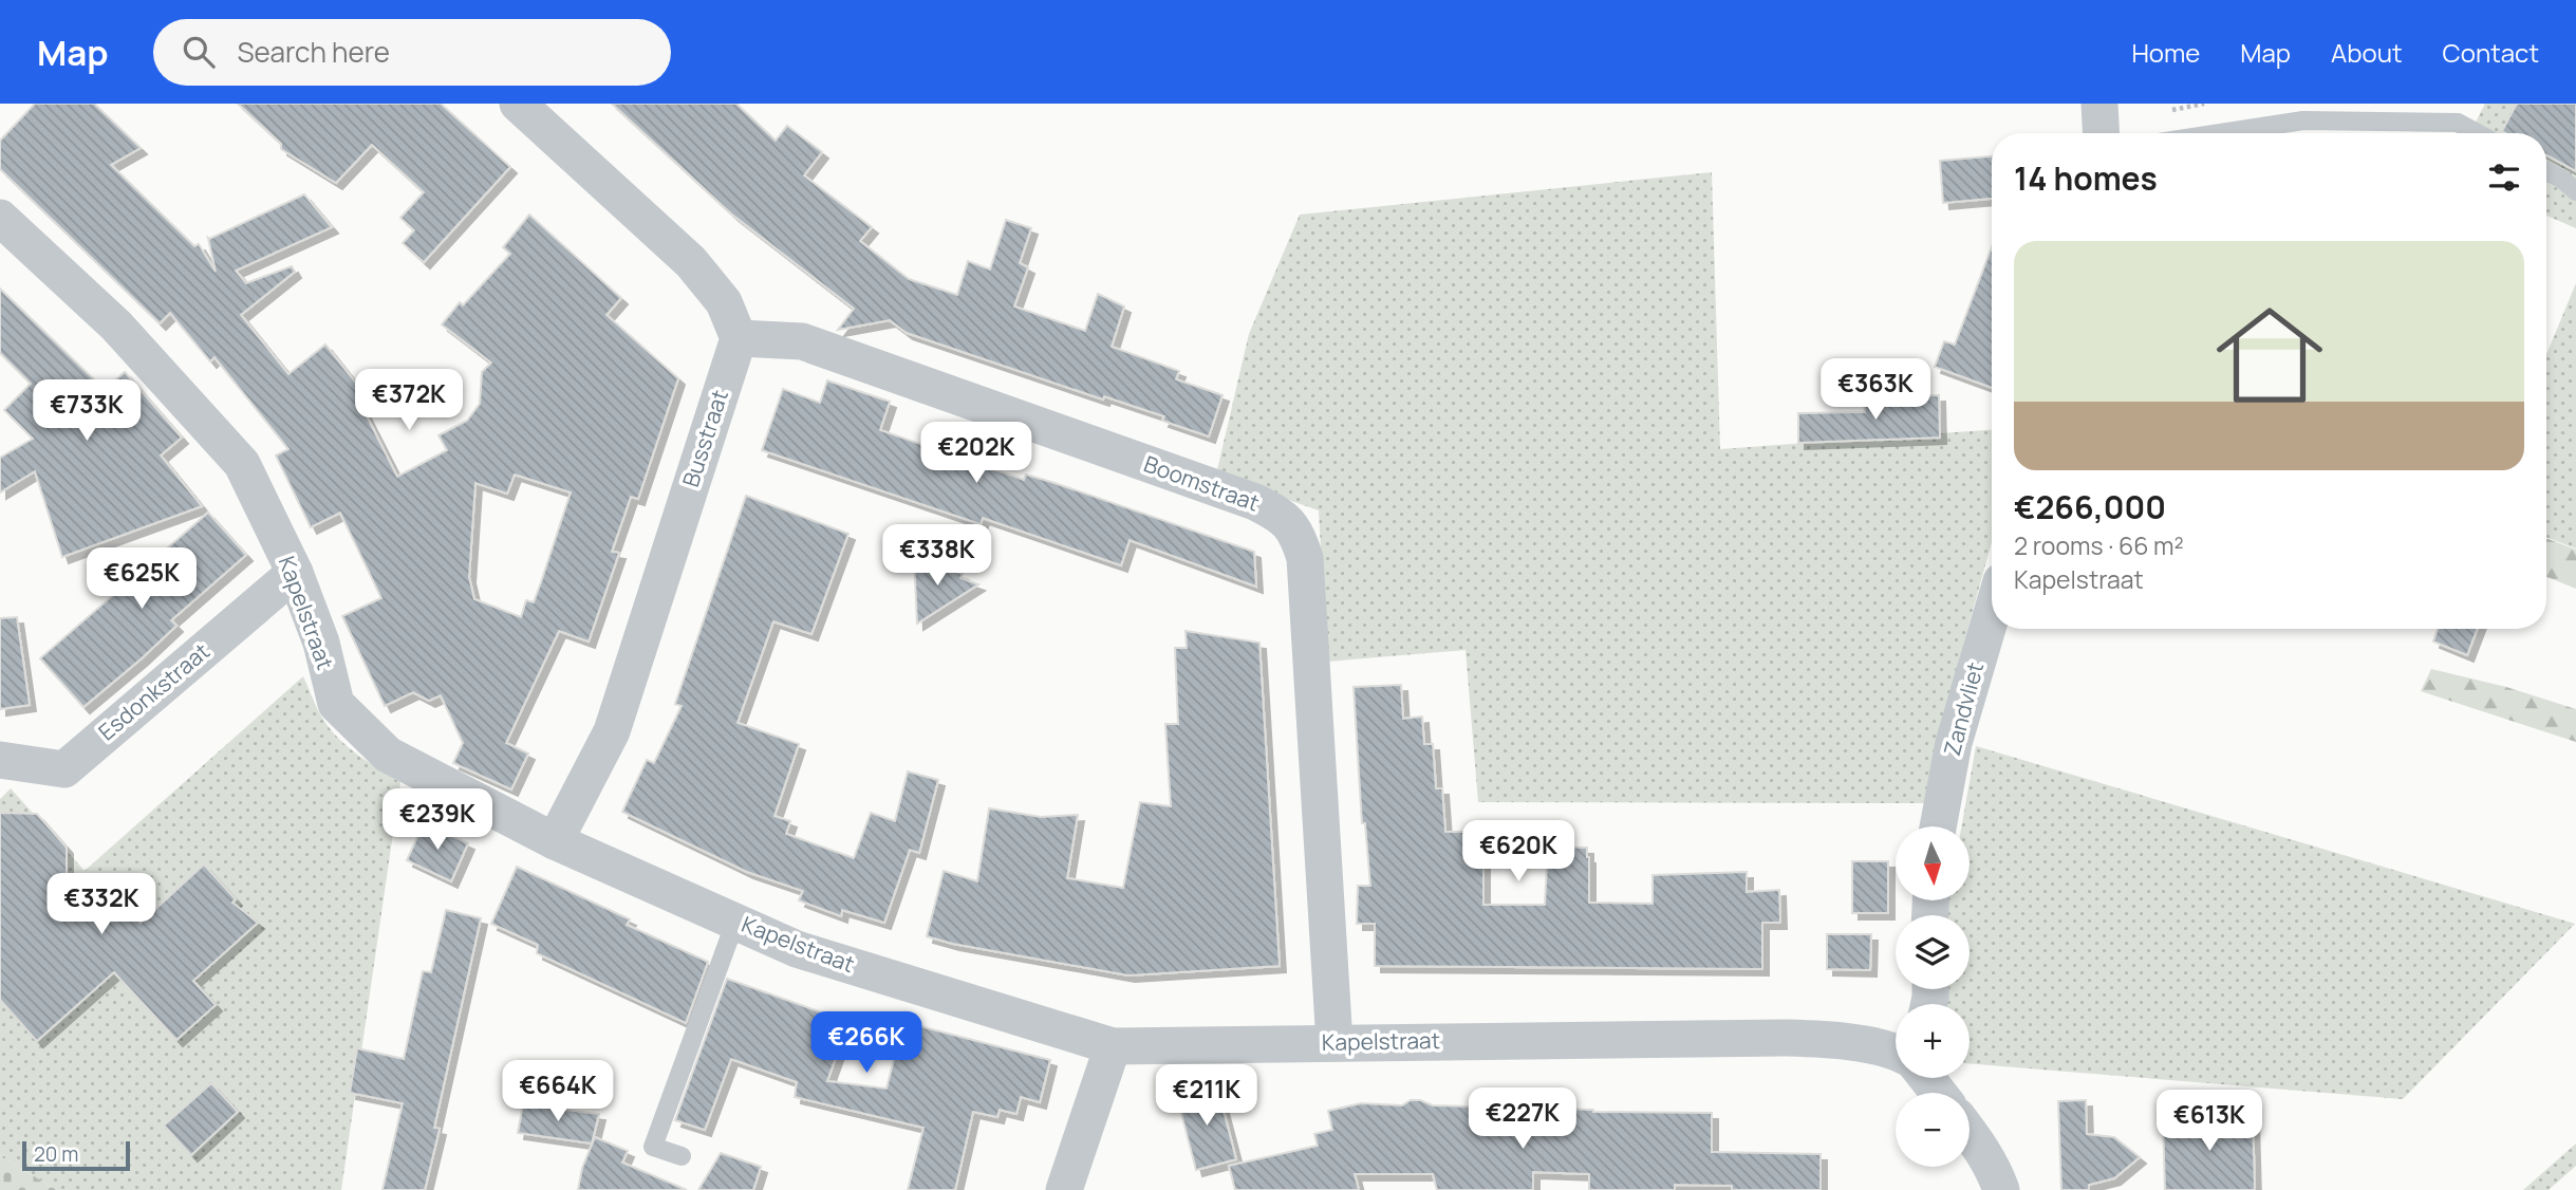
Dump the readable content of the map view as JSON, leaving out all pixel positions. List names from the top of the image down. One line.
{"streets":{"street":["Busstraat","Boomstraat","Kapelstraat","Esdonkstraat","Zandvliet"]},"crossings":[["Busstraat","Boomstraat"],["Busstraat","Kapelstraat"],["Boomstraat","Kapelstraat"],["Kapelstraat","Esdonkstraat"]],"scale_bar":"20 m","north":"bottom","page":{"header":"Map","search":"Search here","nav":["Home","Map","About","Contact"],"heading":"14 homes","list":[{"name":"€266,000","note":"2 rooms · 66 m² · Kapelstraat"}],"price":["€363K","€372K","€733K","€202K","€338K","€625K","€239K","€620K","€332K","€266K","€664K","€211K","€227K","€613K"],"map_buttons":["+","−"],"scale":"20 m"}}
